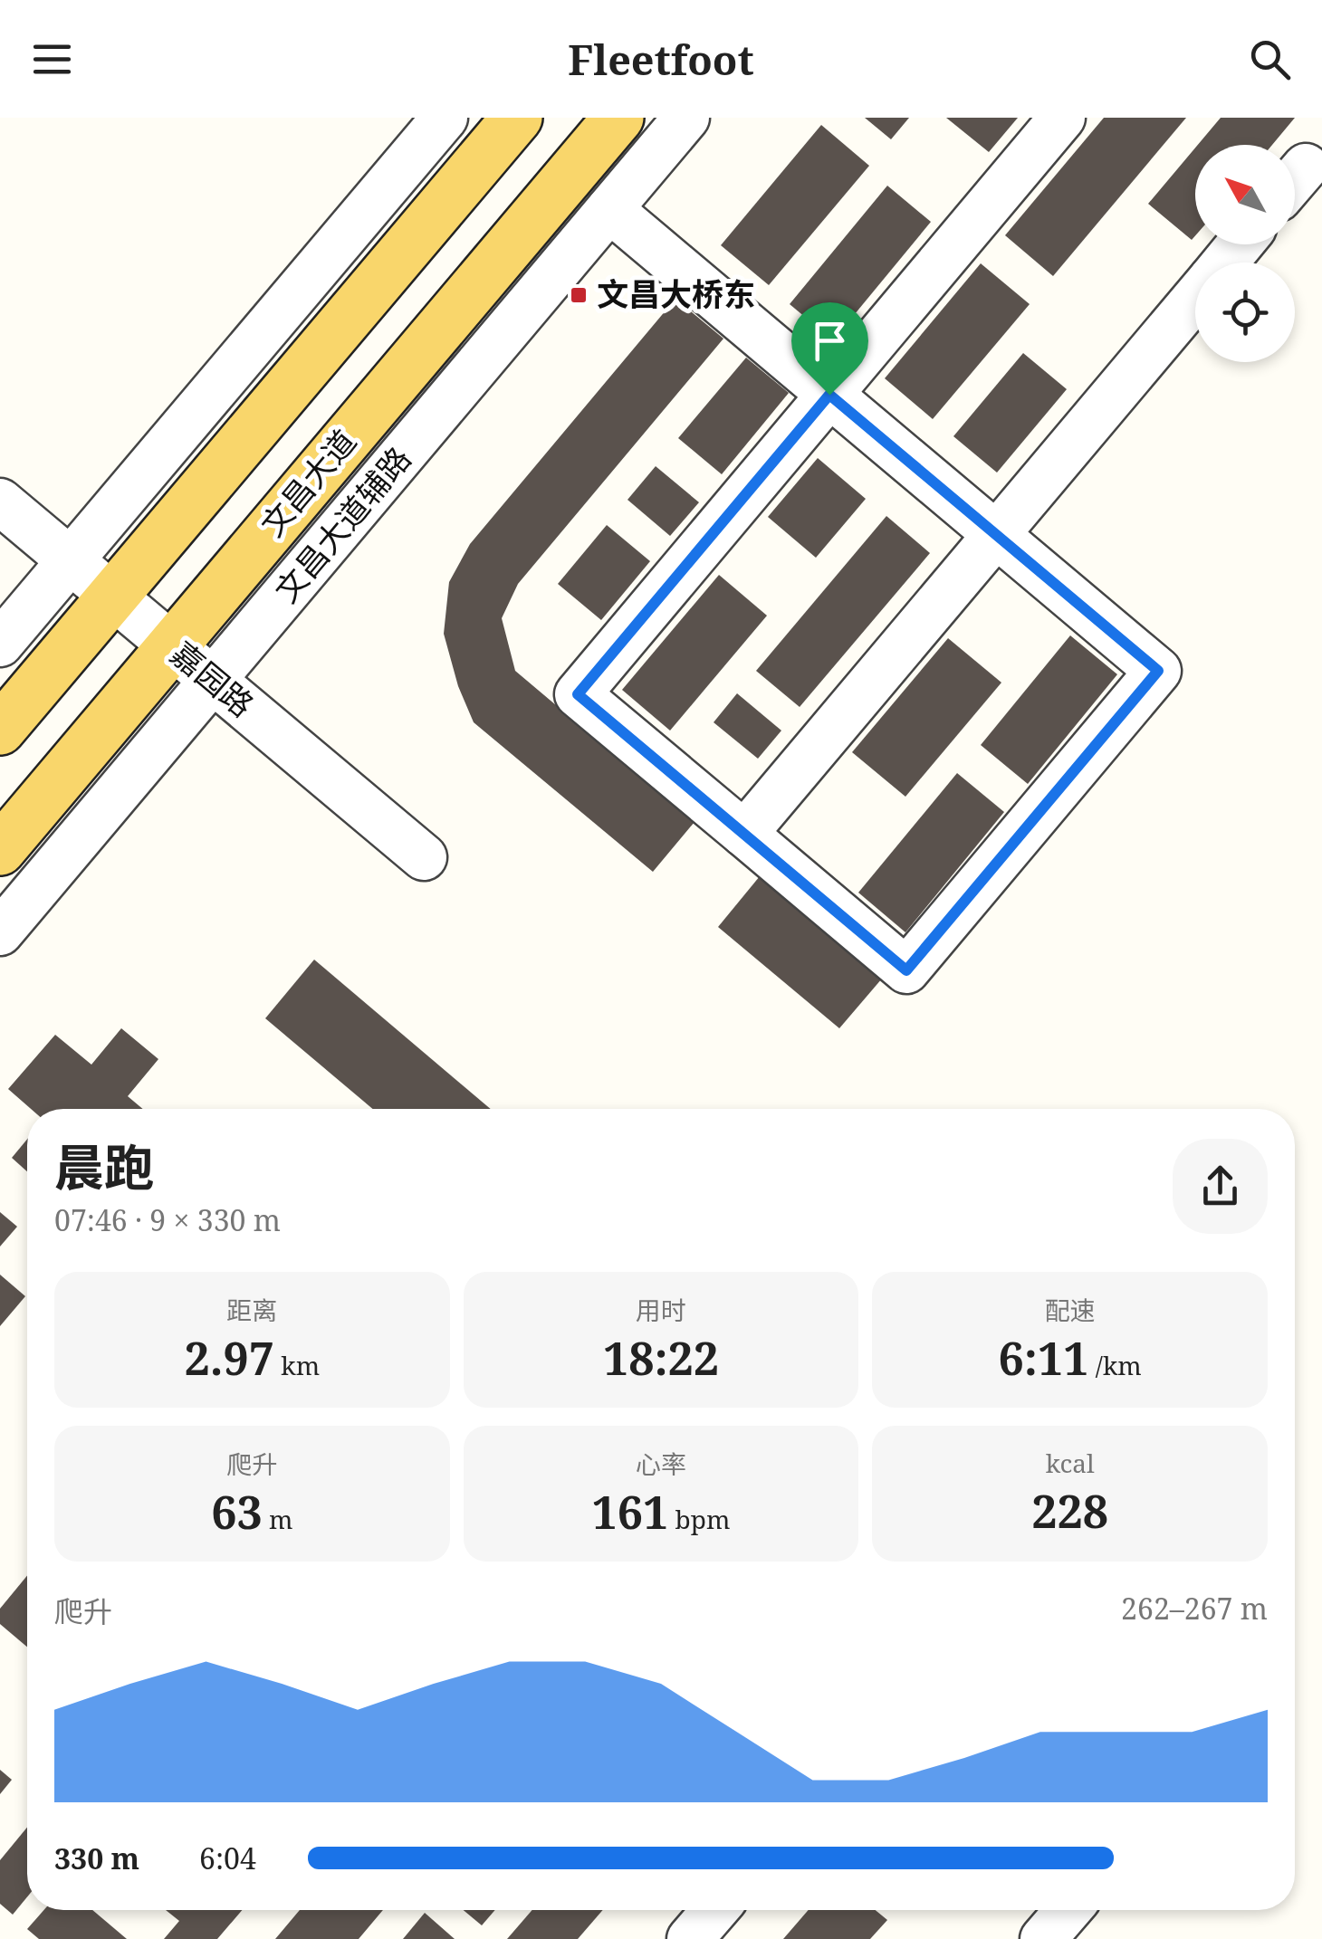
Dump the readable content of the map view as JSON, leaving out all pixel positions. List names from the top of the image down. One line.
{"streets":{"main road":["文昌大道"],"street":["文昌大道辅路","嘉园路"]},"crossings":[["文昌大道","嘉园路"],["文昌大道辅路","嘉园路"]],"places":{"transit":["文昌大桥东"]},"north":"top left","page":{"header":"Fleetfoot","heading":["晨跑","07:46 · 9 × 330 m"],"stats":[["距离","2.97 km"],["用时","18:22"],["配速","6:11 /km"],["爬升","63 m"],["心率","161 bpm"],["kcal","228"]],"chart":["爬升","262–267 m"],"list":[{"name":"330 m","note":"6:04"}]}}
